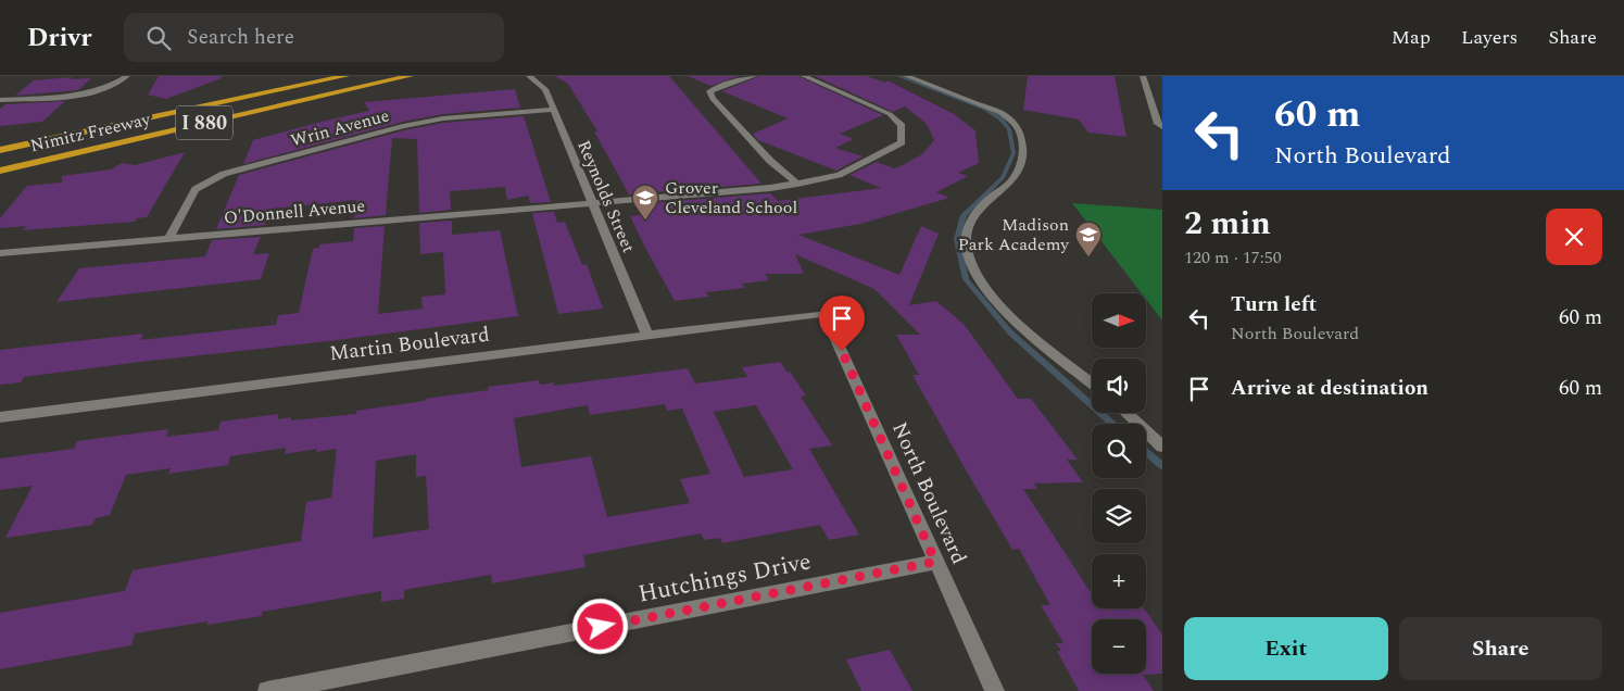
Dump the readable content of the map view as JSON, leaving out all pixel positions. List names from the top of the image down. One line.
{"streets":{"highway":["I 880","Nimitz Freeway"],"street":["Wrin Avenue","Reynolds Street","O'Donnell Avenue","Martin Boulevard","North Boulevard","Hutchings Drive"]},"crossings":[["Wrin Avenue","Reynolds Street"],["Wrin Avenue","O'Donnell Avenue"],["Reynolds Street","O'Donnell Avenue"],["Reynolds Street","Martin Boulevard"],["Martin Boulevard","North Boulevard"],["North Boulevard","Hutchings Drive"]],"places":{"school or university":["Grover Cleveland School","Madison Park Academy"]},"north":"right","page":{"header":"Drivr","search":"Search here","nav":["Map","Layers","Share"],"turn":["60 m","North Boulevard"],"heading":["2 min","120 m · 17:50"],"list":[{"name":"Turn left","note":"North Boulevard","value":"60 m"},{"name":"Arrive at destination","value":"60 m"}],"map_buttons":["+","−"],"buttons":["Exit","Share"]}}
